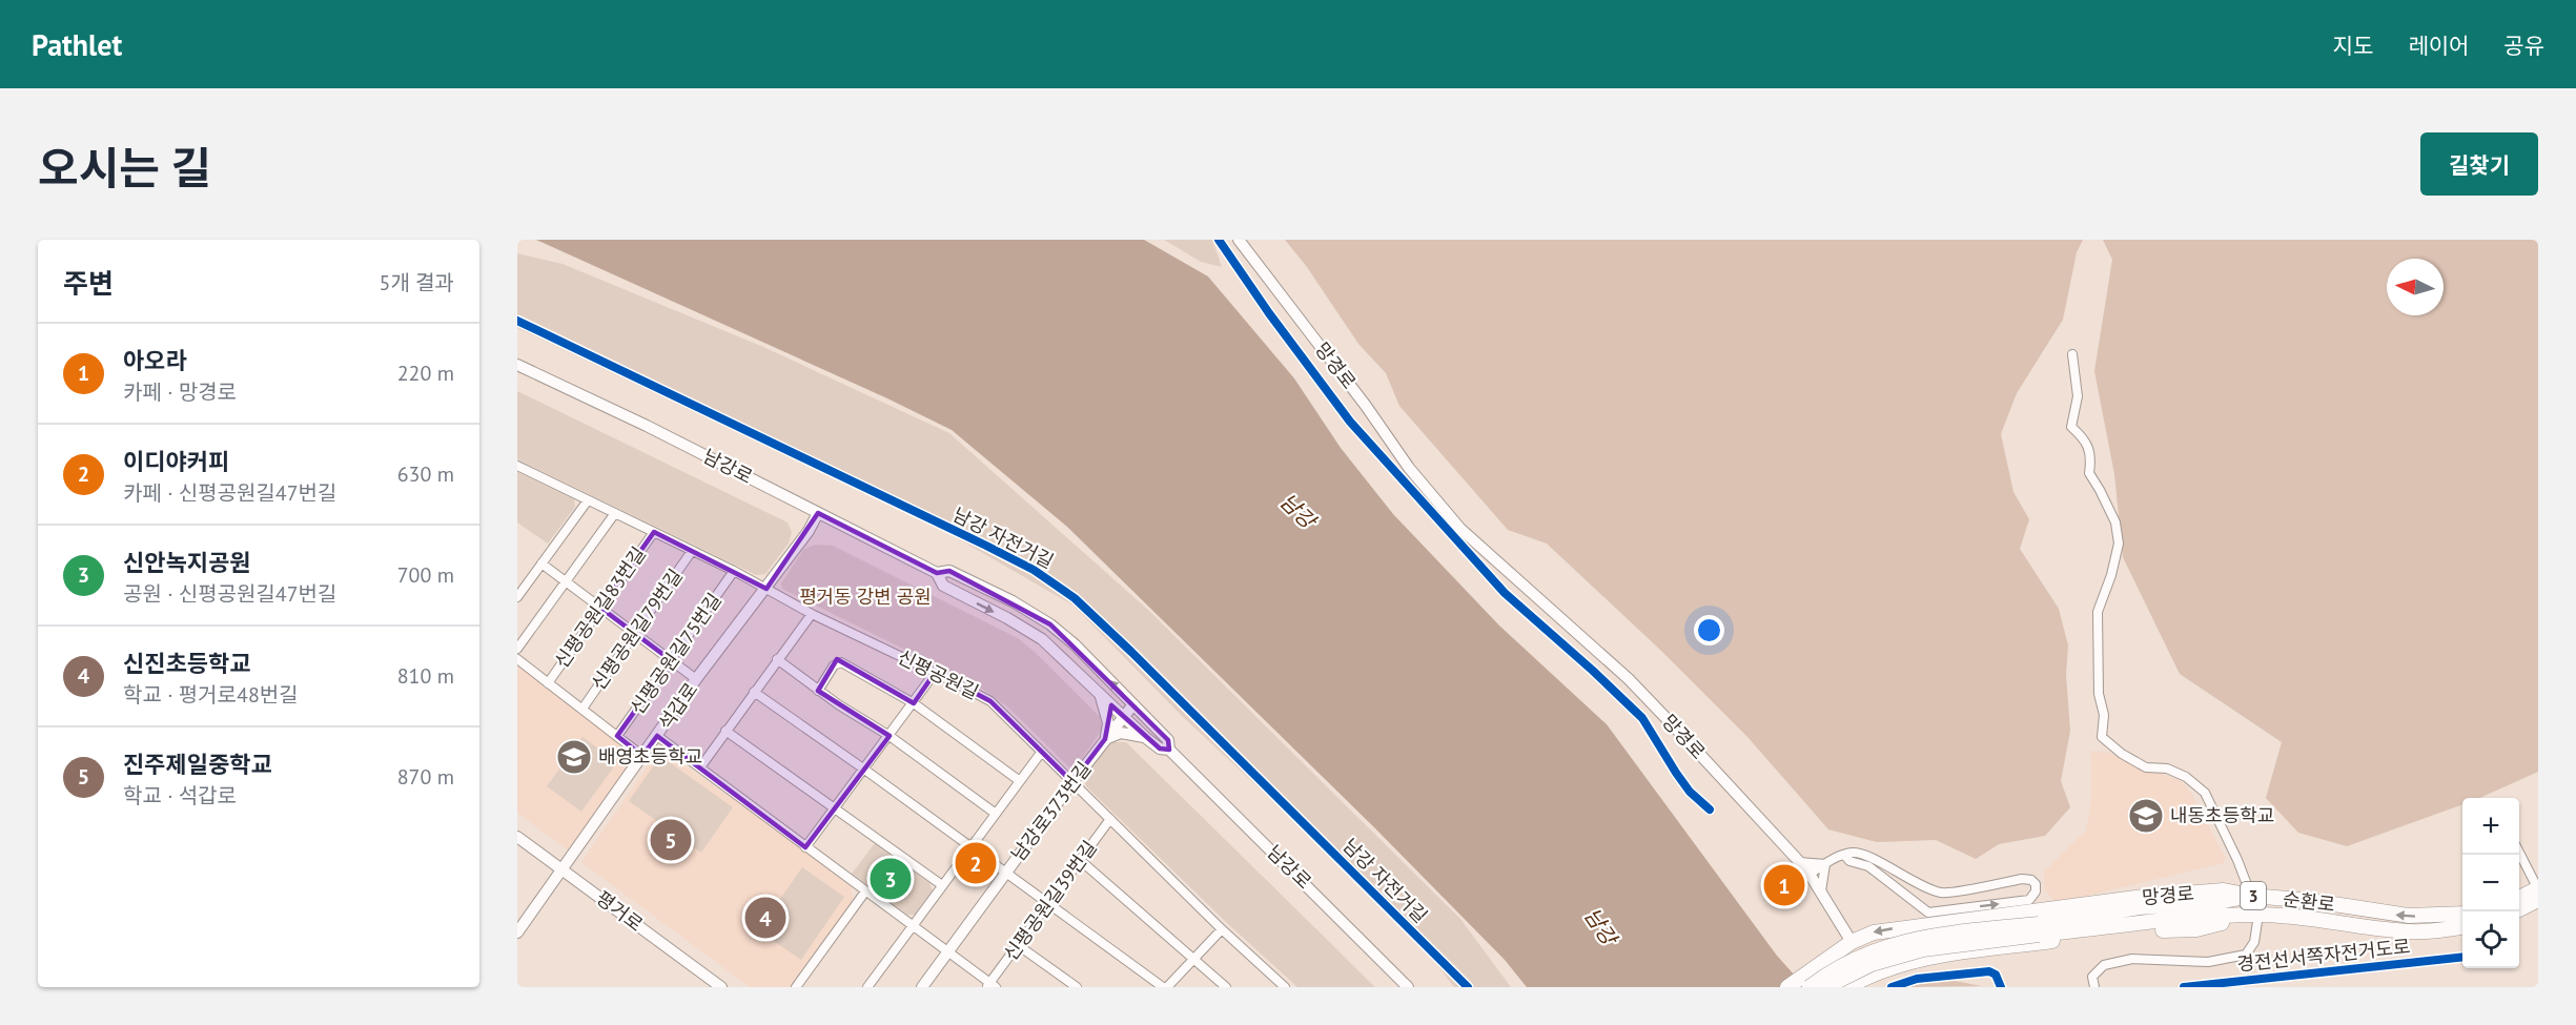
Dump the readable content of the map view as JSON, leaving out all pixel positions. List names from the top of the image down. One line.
{"streets":{"main road":["망경로","3","순환로"],"street":["남강로","신평공원길83번길","신평공원길79번길","신평공원길75번길","신평공원길","석갑로","남강로373번길","신평공원길39번길","평거로"],"cycle path":["남강 자전거길","경전선서쪽자전거도로"]},"crossings":[["망경로","순환로"],["남강로","석갑로"],["남강로","남강로373번길"],["신평공원길83번길","신평공원길"],["신평공원길79번길","신평공원길"],["신평공원길75번길","신평공원길"],["신평공원길","석갑로"],["신평공원길","남강로373번길"],["신평공원길","신평공원길39번길"],["석갑로","평거로"],["3","순환로"]],"water":["남강"],"parks":["평거동 강변 공원"],"places":{"school or university":["배영초등학교","내동초등학교"]},"north":"left","page":{"header":"Pathlet","nav":["지도","레이어","공유"],"title":"오시는 길","buttons":"길찾기","heading":["주변","5개 결과"],"list":[{"mark":"1","name":"아오라","note":"카페 · 망경로","value":"220 m"},{"mark":"2","name":"이디야커피","note":"카페 · 신평공원길47번길","value":"630 m"},{"mark":"3","name":"신안녹지공원","note":"공원 · 신평공원길47번길","value":"700 m"},{"mark":"4","name":"신진초등학교","note":"학교 · 평거로48번길","value":"810 m"},{"mark":"5","name":"진주제일중학교","note":"학교 · 석갑로","value":"870 m"}],"map_buttons":["+","−"],"pins":["5","2","3","1","4"]}}
